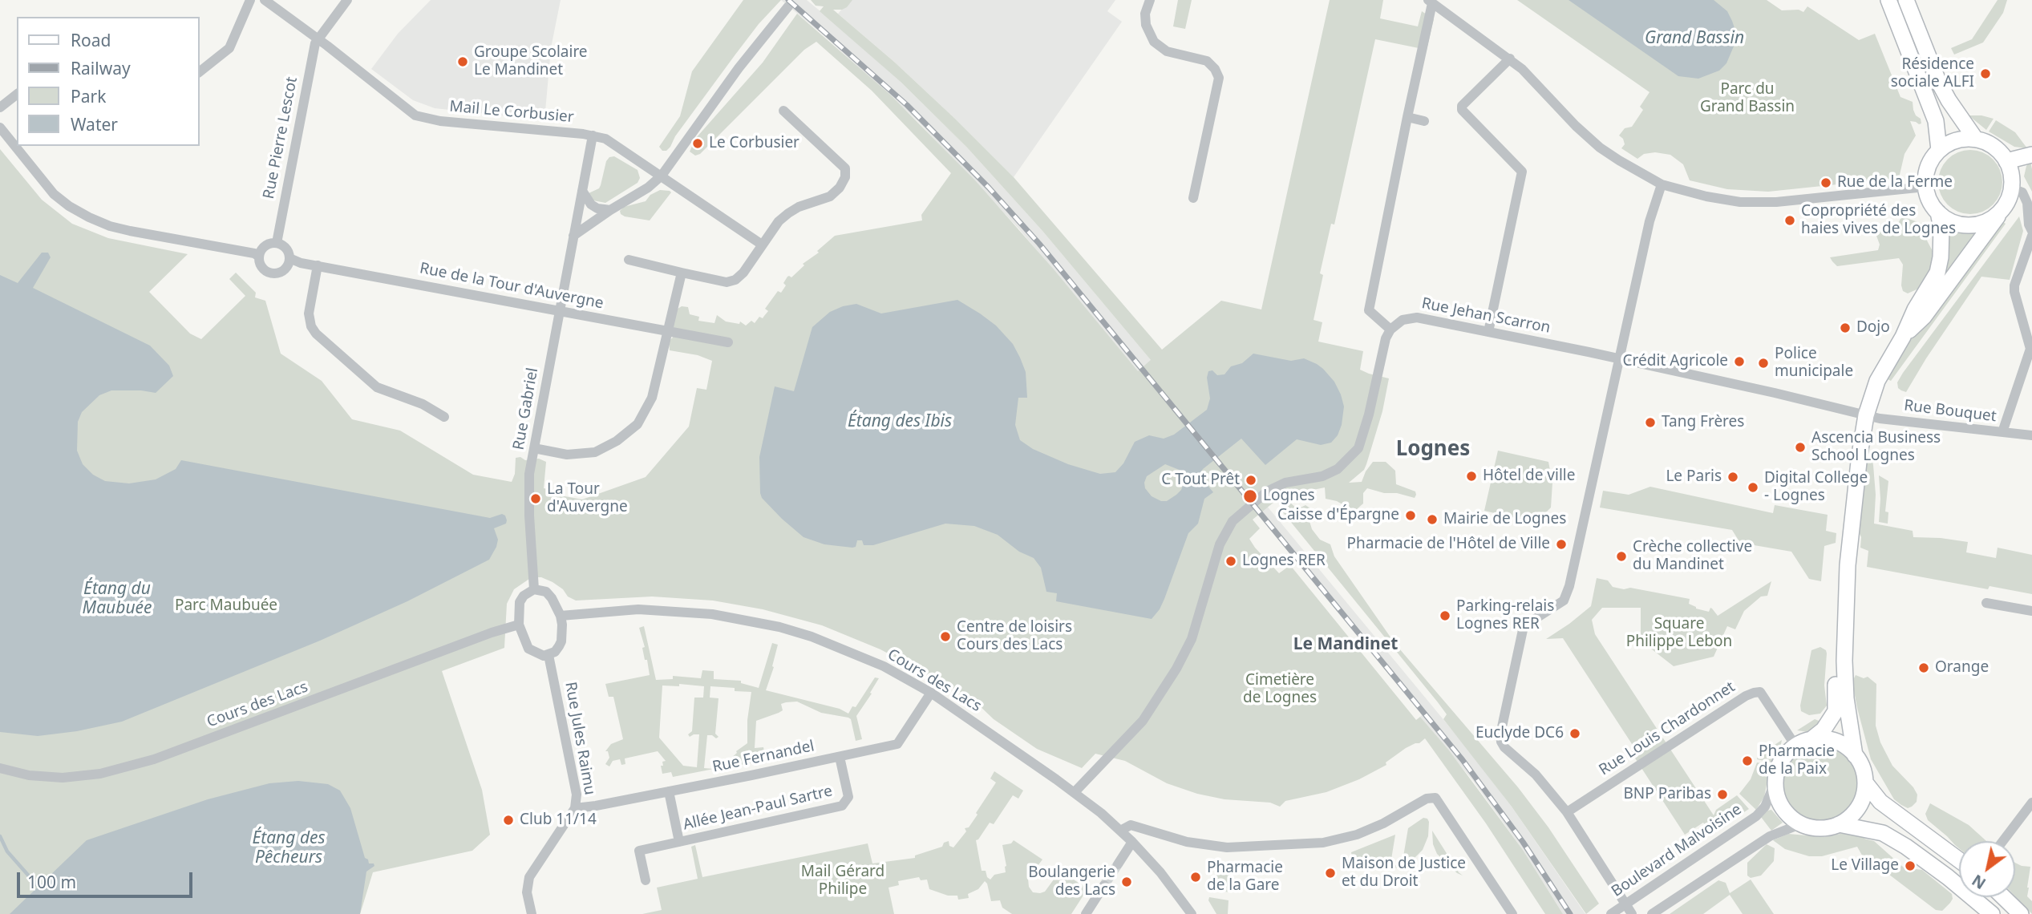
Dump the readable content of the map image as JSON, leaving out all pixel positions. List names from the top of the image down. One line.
{"streets":{"street":["Mail Le Corbusier","Rue Pierre Lescot","Rue de la Tour d'Auvergne","Rue Jehan Scarron","Rue Gabriel","Rue Bouquet","Cours des Lacs","Rue Louis Chardonnet","Rue Jules Raimu","Rue Fernandel","Allée Jean-Paul Sartre","Boulevard Malvoisine"]},"crossings":[["Mail Le Corbusier","Rue Pierre Lescot"],["Mail Le Corbusier","Rue Gabriel"],["Rue Pierre Lescot","Rue de la Tour d'Auvergne"],["Rue de la Tour d'Auvergne","Rue Gabriel"],["Rue Jehan Scarron","Rue Bouquet"],["Rue Gabriel","Cours des Lacs"],["Rue Gabriel","Rue Jules Raimu"],["Cours des Lacs","Rue Jules Raimu"],["Cours des Lacs","Rue Fernandel"],["Rue Louis Chardonnet","Boulevard Malvoisine"],["Rue Jules Raimu","Rue Fernandel"],["Rue Fernandel","Allée Jean-Paul Sartre"]],"districts":["Lognes","Le Mandinet"],"water":["Grand Bassin","Étang des Ibis","Étang du Maubuée","Étang des Pêcheurs"],"parks":["Parc du Grand Bassin","Parc Maubuée","Square Philippe Lebon","Cimetière de Lognes","Mail Gérard Philipe"],"places":["Groupe Scolaire Le Mandinet","Résidence sociale ALFI","Le Corbusier","Rue de la Ferme","Copropriété des haies vives de Lognes","Dojo","Crédit Agricole","Police municipale","Tang Frères","Ascencia Business School Lognes","Hôtel de ville","Le Paris","C Tout Prêt","Digital College - Lognes","Lognes","La Tour d'Auvergne","Caisse d'Épargne","Mairie de Lognes","Pharmacie de l'Hôtel de Ville","Crèche collective du Mandinet","Lognes RER","Parking-relais Lognes RER","Centre de loisirs Cours des Lacs","Orange","Euclyde DC6","Pharmacie de la Paix","BNP Paribas","Club 11/14","Le Village","Maison de Justice et du Droit","Pharmacie de la Gare","Boulangerie des Lacs"],"legend":["Road","Railway","Park","Water"],"scale_bar":"100 m","north":"bottom left"}
